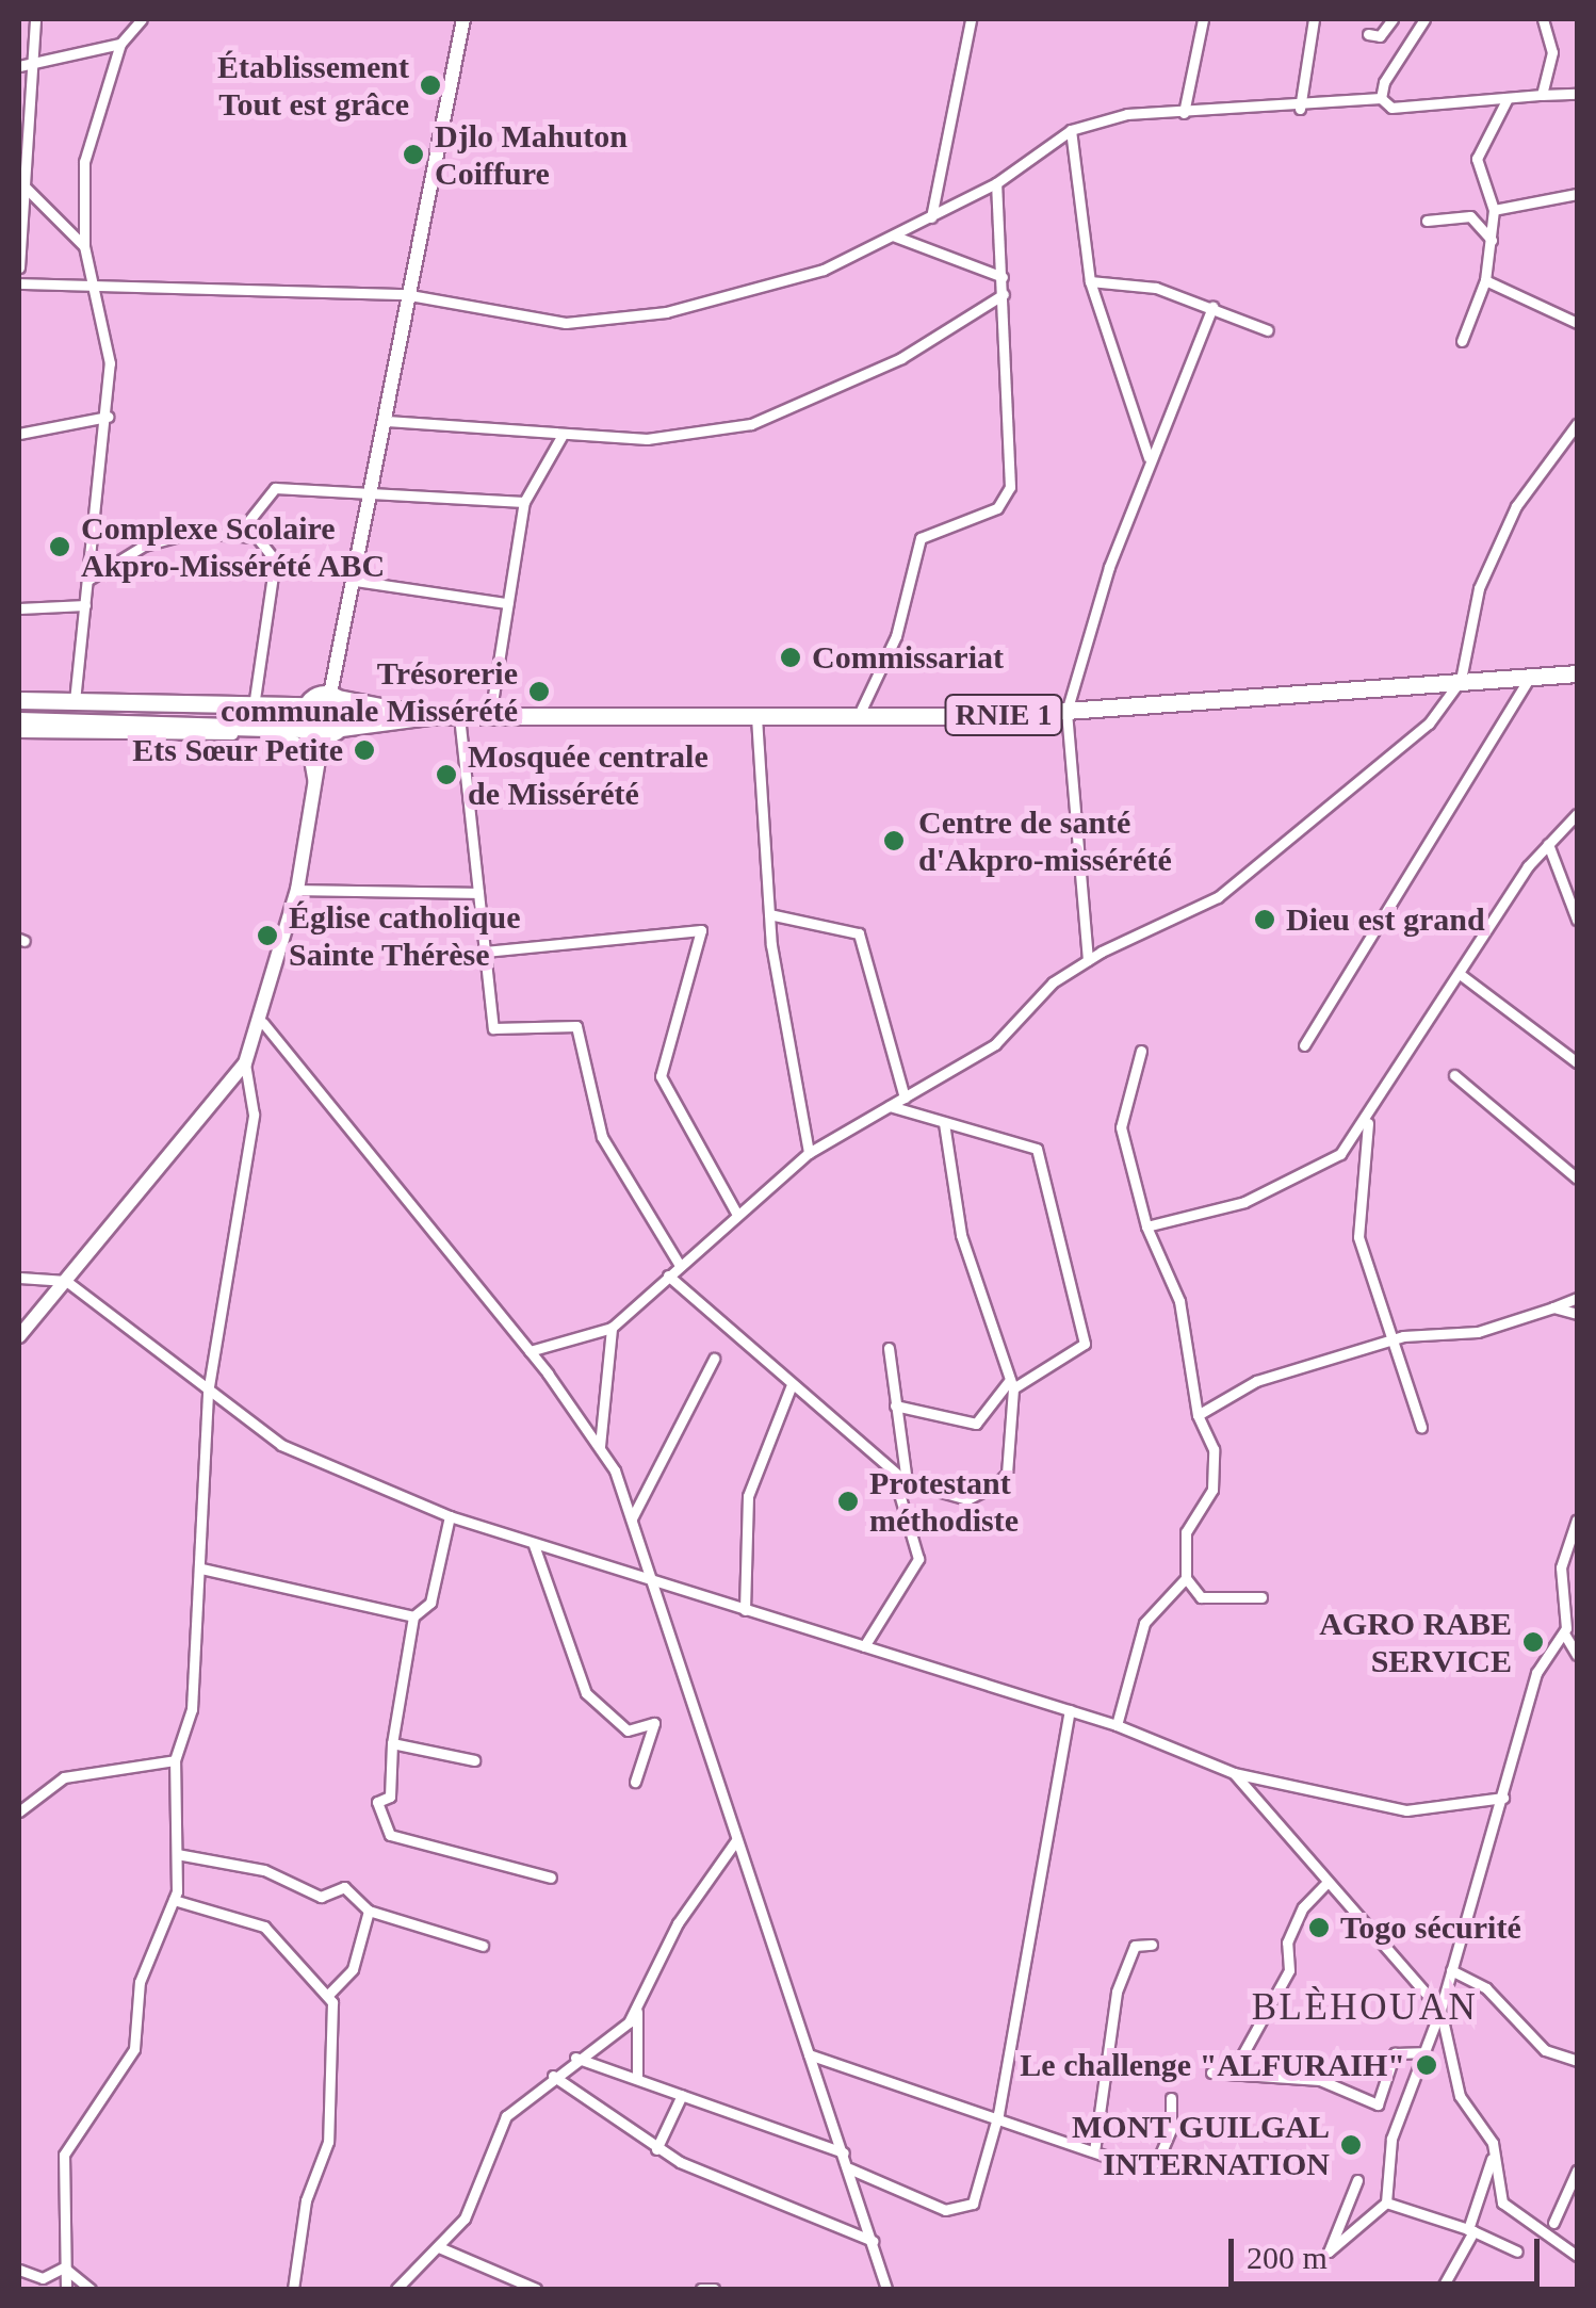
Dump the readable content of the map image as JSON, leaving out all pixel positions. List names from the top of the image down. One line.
{"streets":{"highway":["RNIE 1"]},"districts":["BLÈHOUAN"],"places":["Établissement Tout est grâce","Djlo Mahuton Coiffure","Complexe Scolaire Akpro-Missérété ABC","Commissariat","Trésorerie communale Missérété","Ets Sœur Petite","Mosquée centrale de Missérété","Centre de santé d'Akpro-missérété","Dieu est grand","Église catholique Sainte Thérèse","Protestant méthodiste","AGRO RABE SERVICE","Togo sécurité","Le challenge \"ALFURAIH\"","MONT GUILGAL INTERNATION"],"scale_bar":"200 m"}
